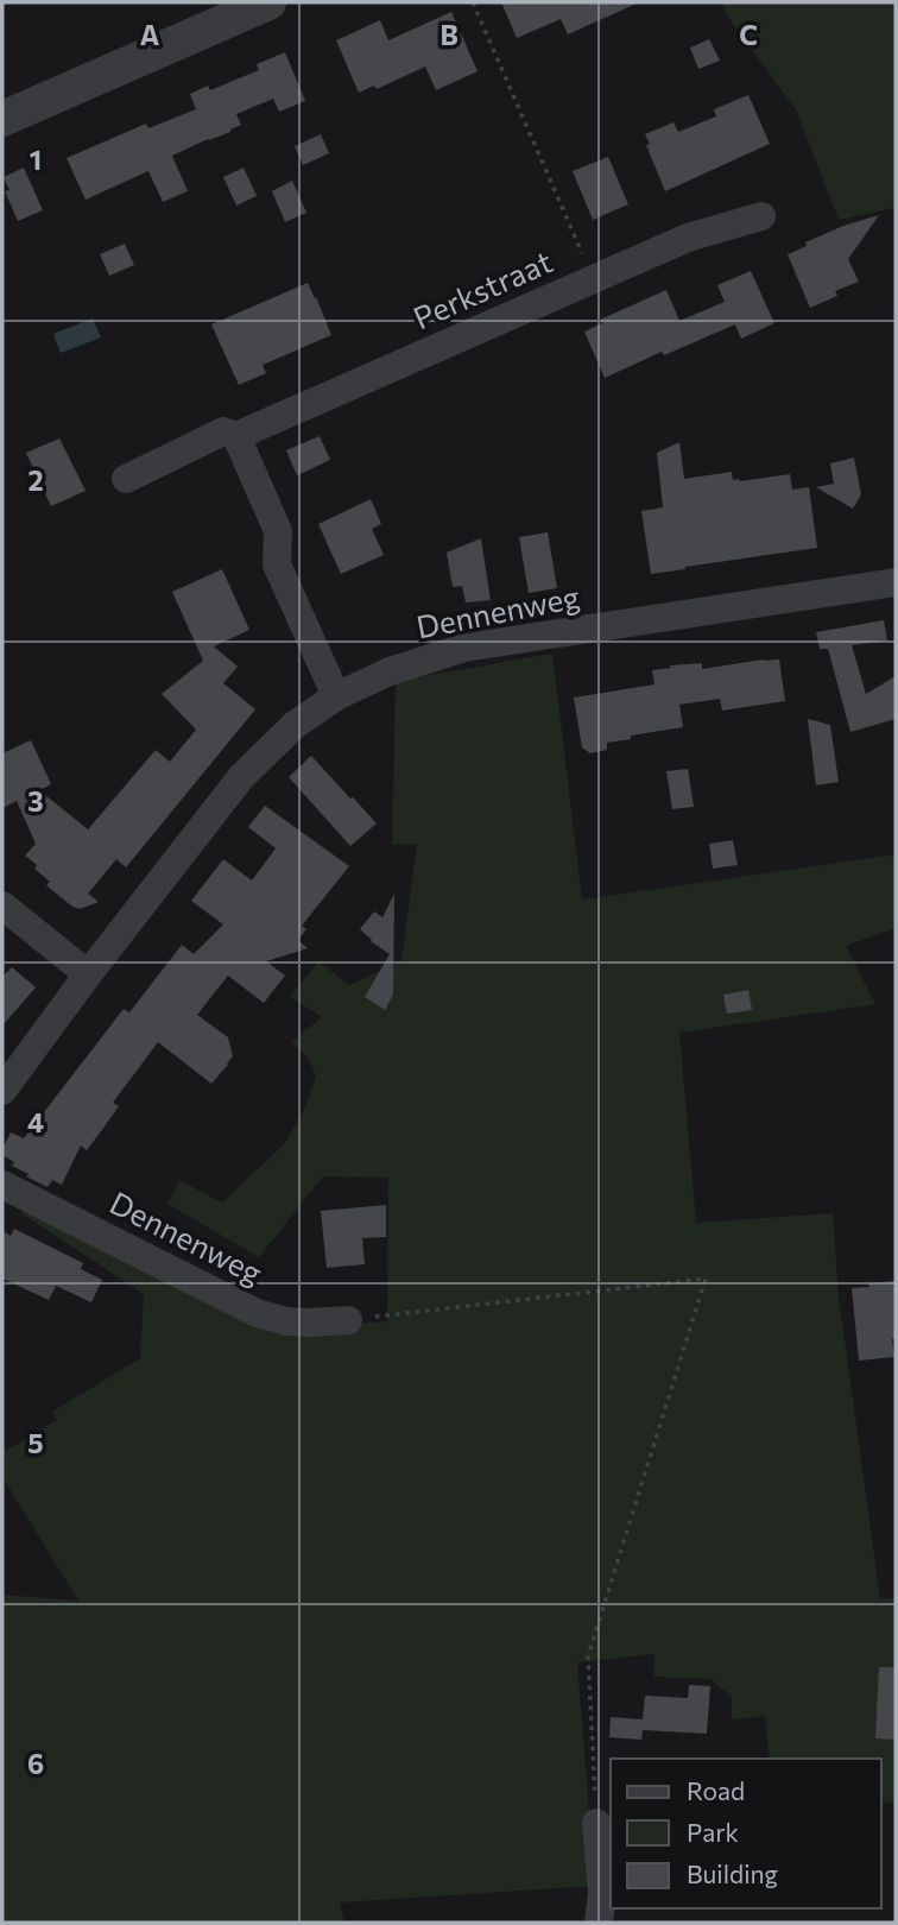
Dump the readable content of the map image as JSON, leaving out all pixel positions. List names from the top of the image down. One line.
{"streets":{"street":["Perkstraat","Dennenweg"]},"legend":["Road","Park","Building"],"grid":{"columns":["A","B","C"],"rows":["1","2","3","4","5","6"]}}
